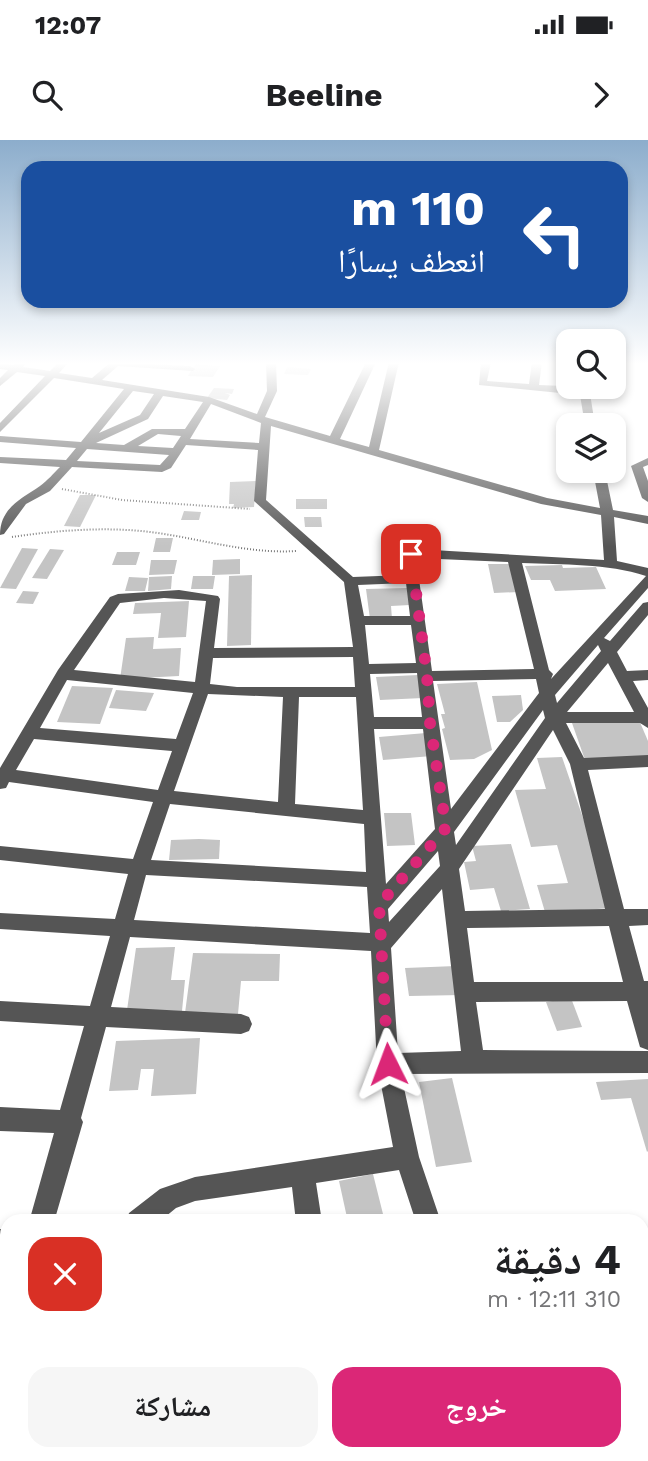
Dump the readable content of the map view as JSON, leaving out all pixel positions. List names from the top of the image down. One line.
{"page":{"status":"12:07","header":"Beeline","turn":["110 m","انعطف يسارًا"],"heading":["4 دقيقة","310 m · 12:11"],"buttons":["خروج","مشاركة"]}}
